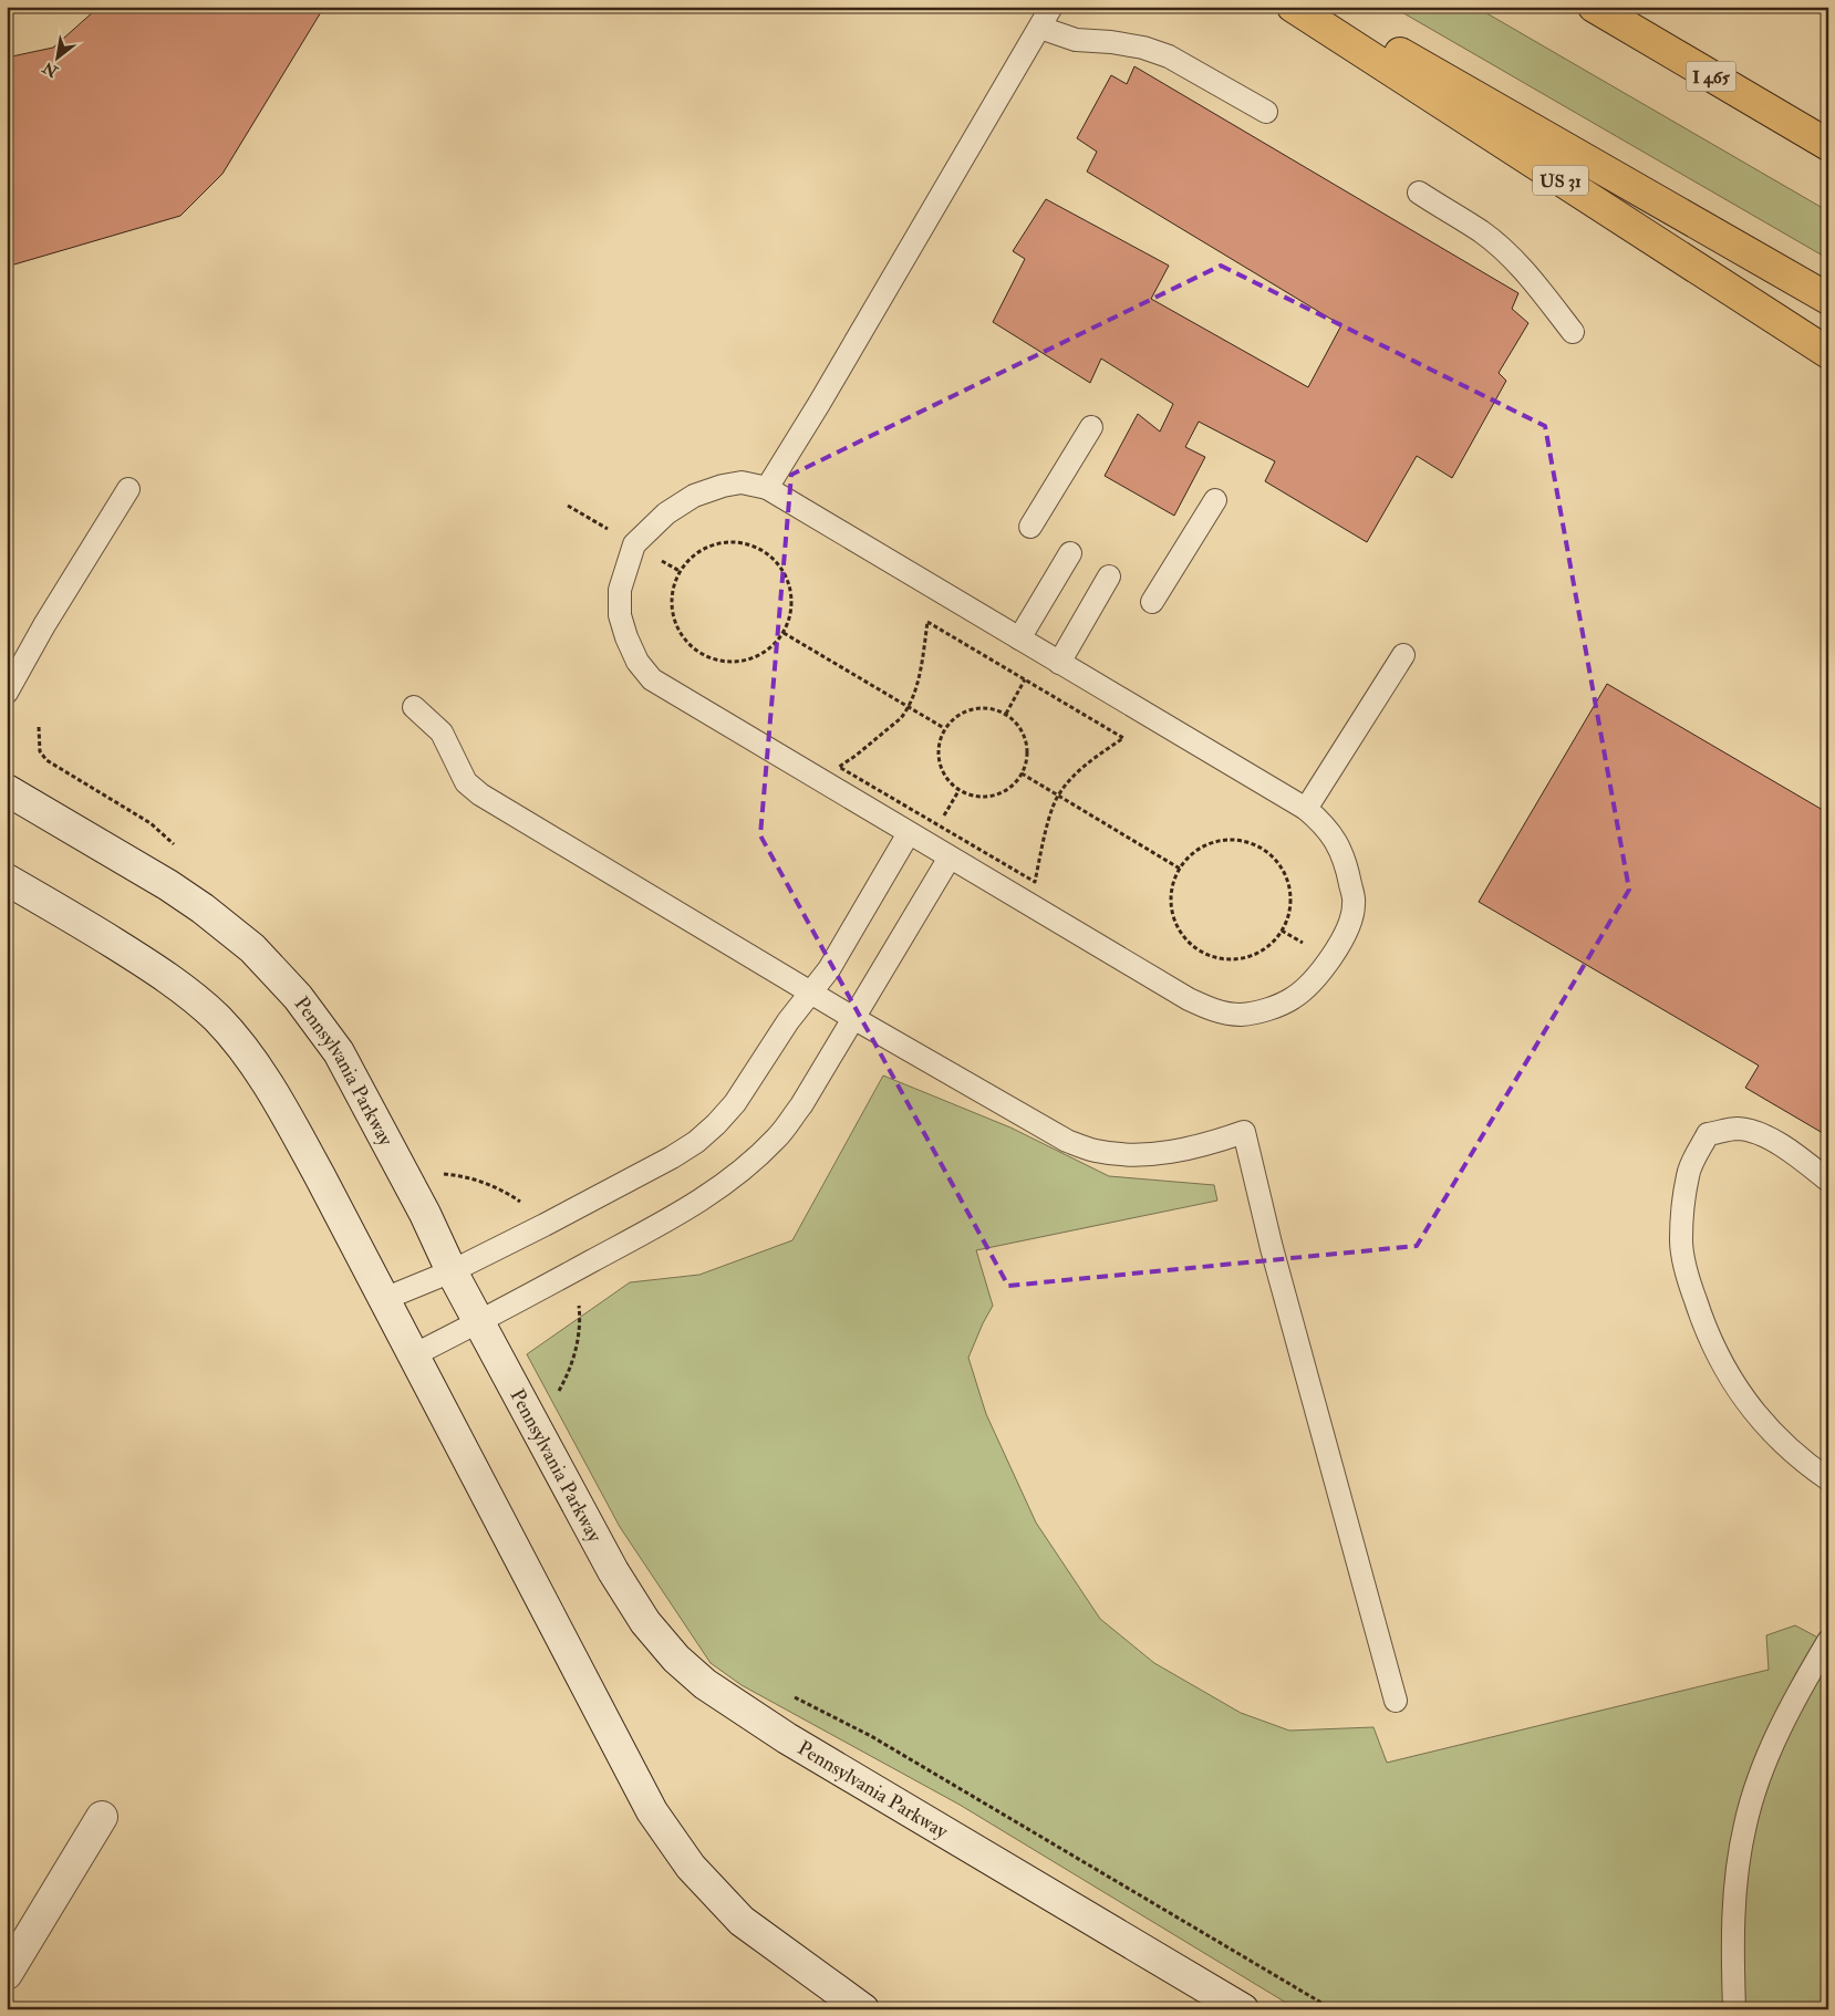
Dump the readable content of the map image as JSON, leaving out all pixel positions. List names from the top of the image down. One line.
{"streets":{"highway":["I 465","US 31"],"main road":["Pennsylvania Parkway"]},"north":"bottom left"}
